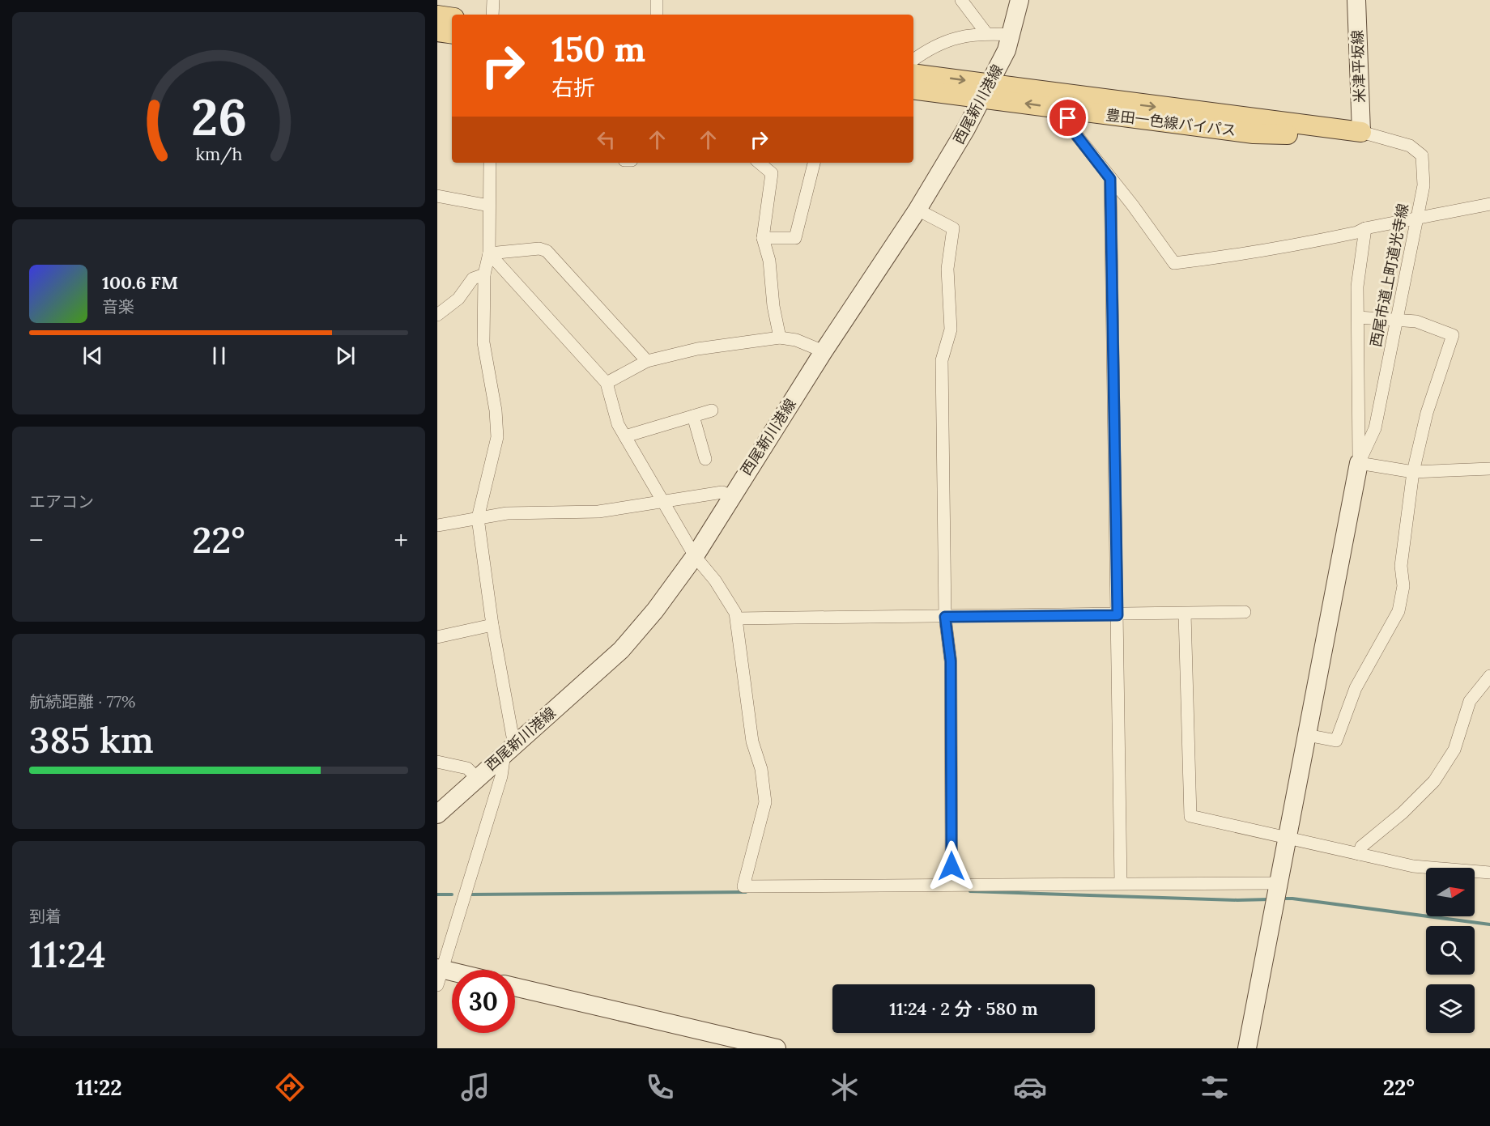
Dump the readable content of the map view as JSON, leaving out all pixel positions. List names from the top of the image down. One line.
{"streets":{"main road":["米津平坂線","西尾新川港線","豊田一色線バイパス"],"street":["西尾市道上町道光寺線"]},"crossings":[["米津平坂線","豊田一色線バイパス"],["米津平坂線","西尾市道上町道光寺線"],["西尾新川港線","豊田一色線バイパス"],["豊田一色線バイパス","西尾市道上町道光寺線"]],"north":"right","page":{"turn":["150 m","右折"],"song":["100.6 FM","音楽"],"tile":["エアコン",["航続距離 · 77%","385 km"],["到着","11:24"]],"heat":["−","22°","+"],"limit":"30","trip":"11:24 · 2 分 · 580 m","tabs":["11:22","22°"],"gauge":["26","km/h"]}}
